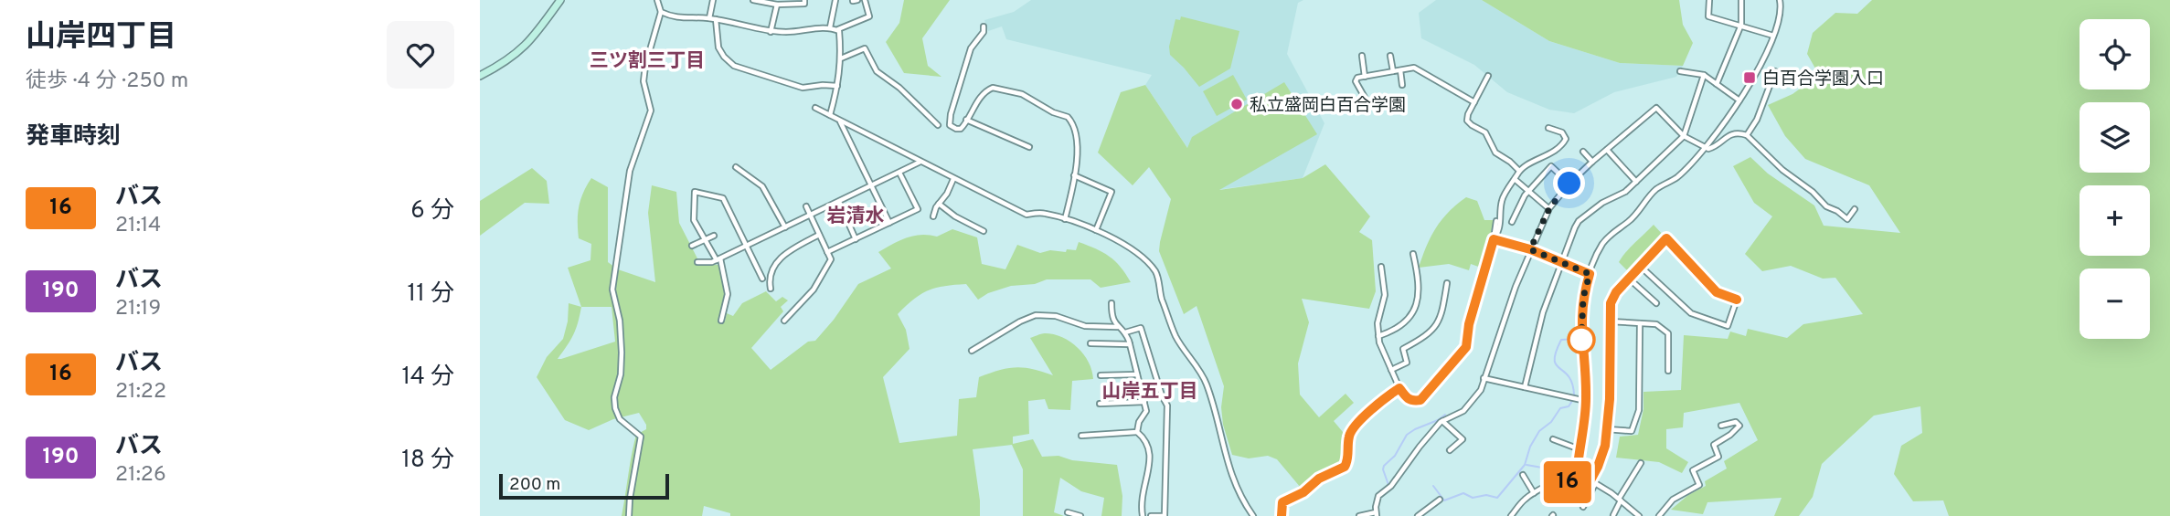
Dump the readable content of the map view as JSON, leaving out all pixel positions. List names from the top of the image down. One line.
{"districts":["三ツ割三丁目","岩清水","山岸五丁目"],"places":{"transit":["白百合学園入口"],"other":["私立盛岡白百合学園"]},"lines":["bus line 16"],"scale_bar":"200 m","page":{"heading":[["山岸四丁目","徒歩 · 4 分 · 250 m"],"発車時刻"],"on_map":"16","map_buttons":["+","−"],"list":[{"mark":"16","name":"バス","note":"21:14","value":"6 分"},{"mark":"190","name":"バス","note":"21:19","value":"11 分"},{"mark":"16","name":"バス","note":"21:22","value":"14 分"},{"mark":"190","name":"バス","note":"21:26","value":"18 分"}],"scale":"200 m"}}
